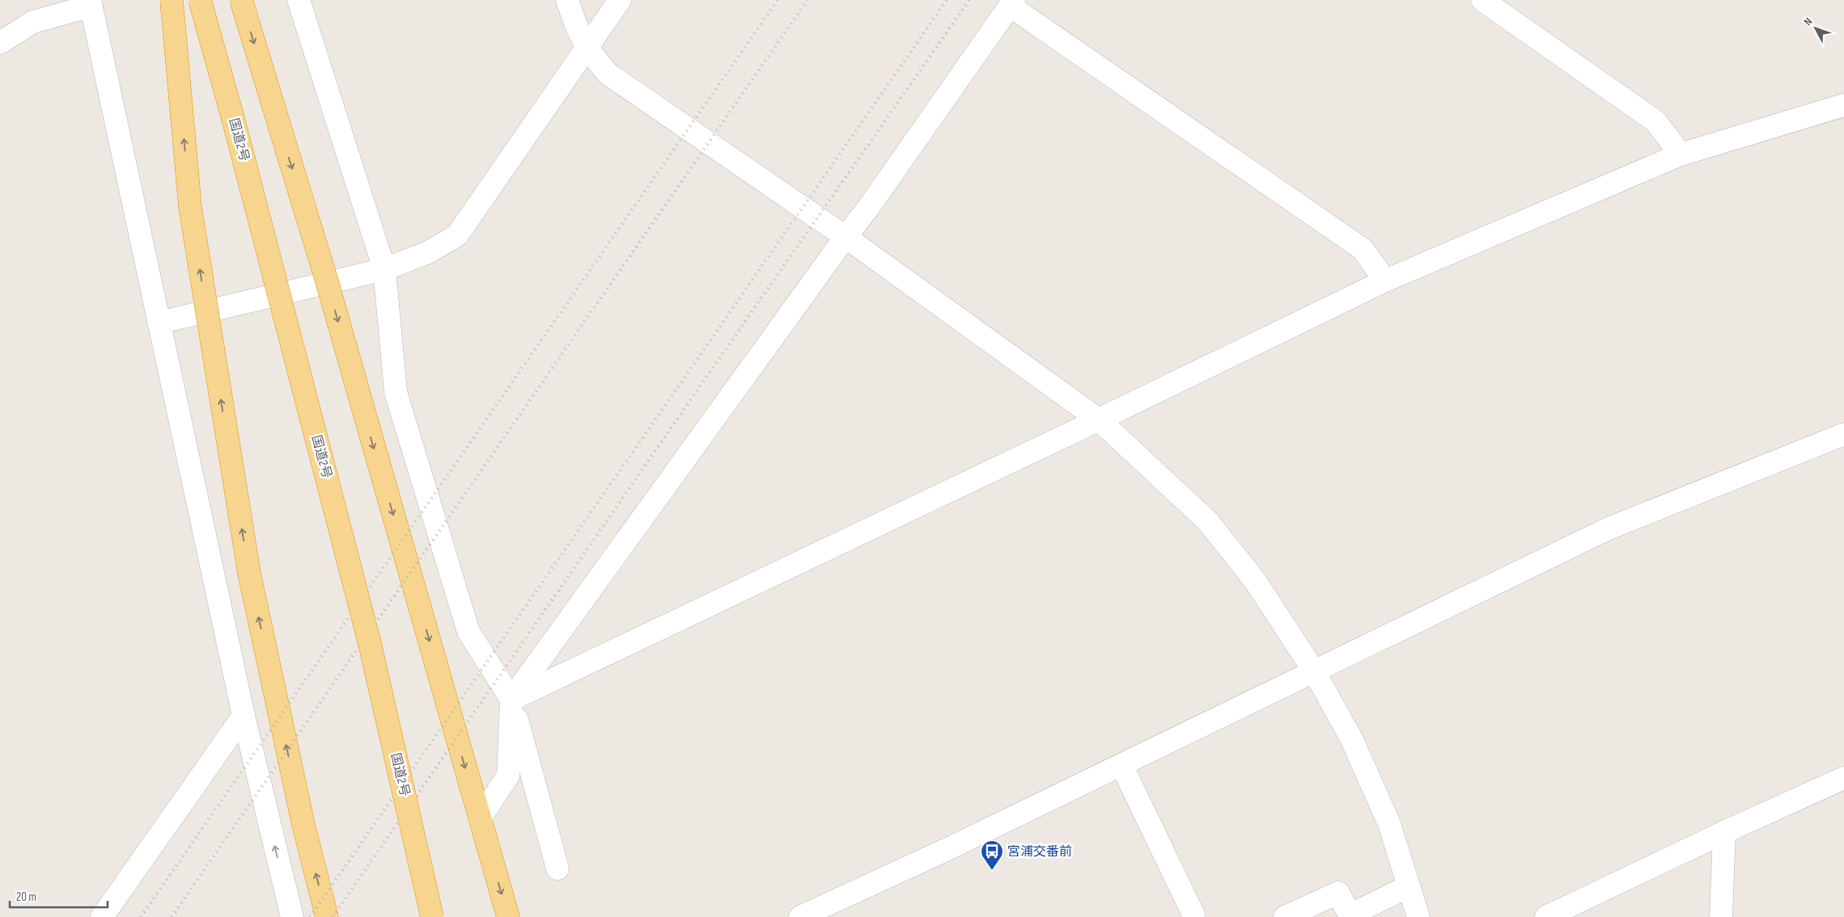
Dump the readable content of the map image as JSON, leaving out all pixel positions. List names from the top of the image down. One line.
{"streets":{"highway":["国道2号"]},"places":{"bus stop":["宮浦交番前"]},"scale_bar":"20 m","north":"top left"}
